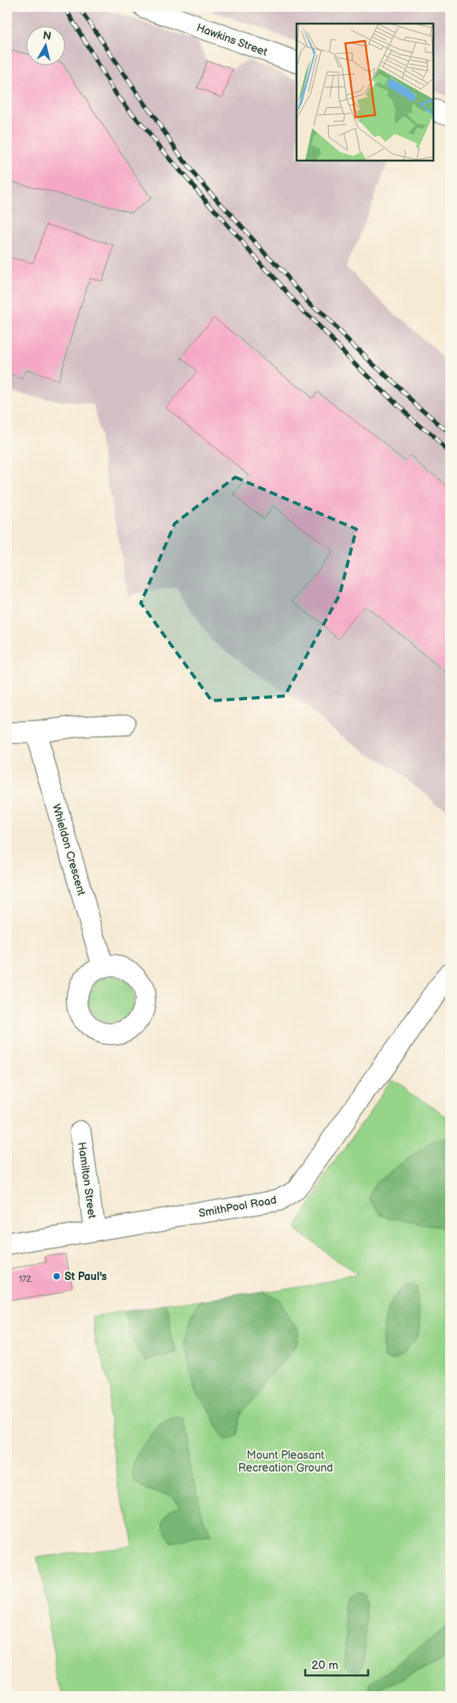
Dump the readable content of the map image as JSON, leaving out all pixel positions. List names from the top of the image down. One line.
{"streets":{"street":["Hawkins Street","Whieldon Crescent","Hamilton Street","SmithPool Road"]},"crossings":[["Hamilton Street","SmithPool Road"]],"parks":["Mount Pleasant Recreation Ground"],"places":["St Paul's"],"house_numbers":["172"],"scale_bar":"20 m","north":"top"}
